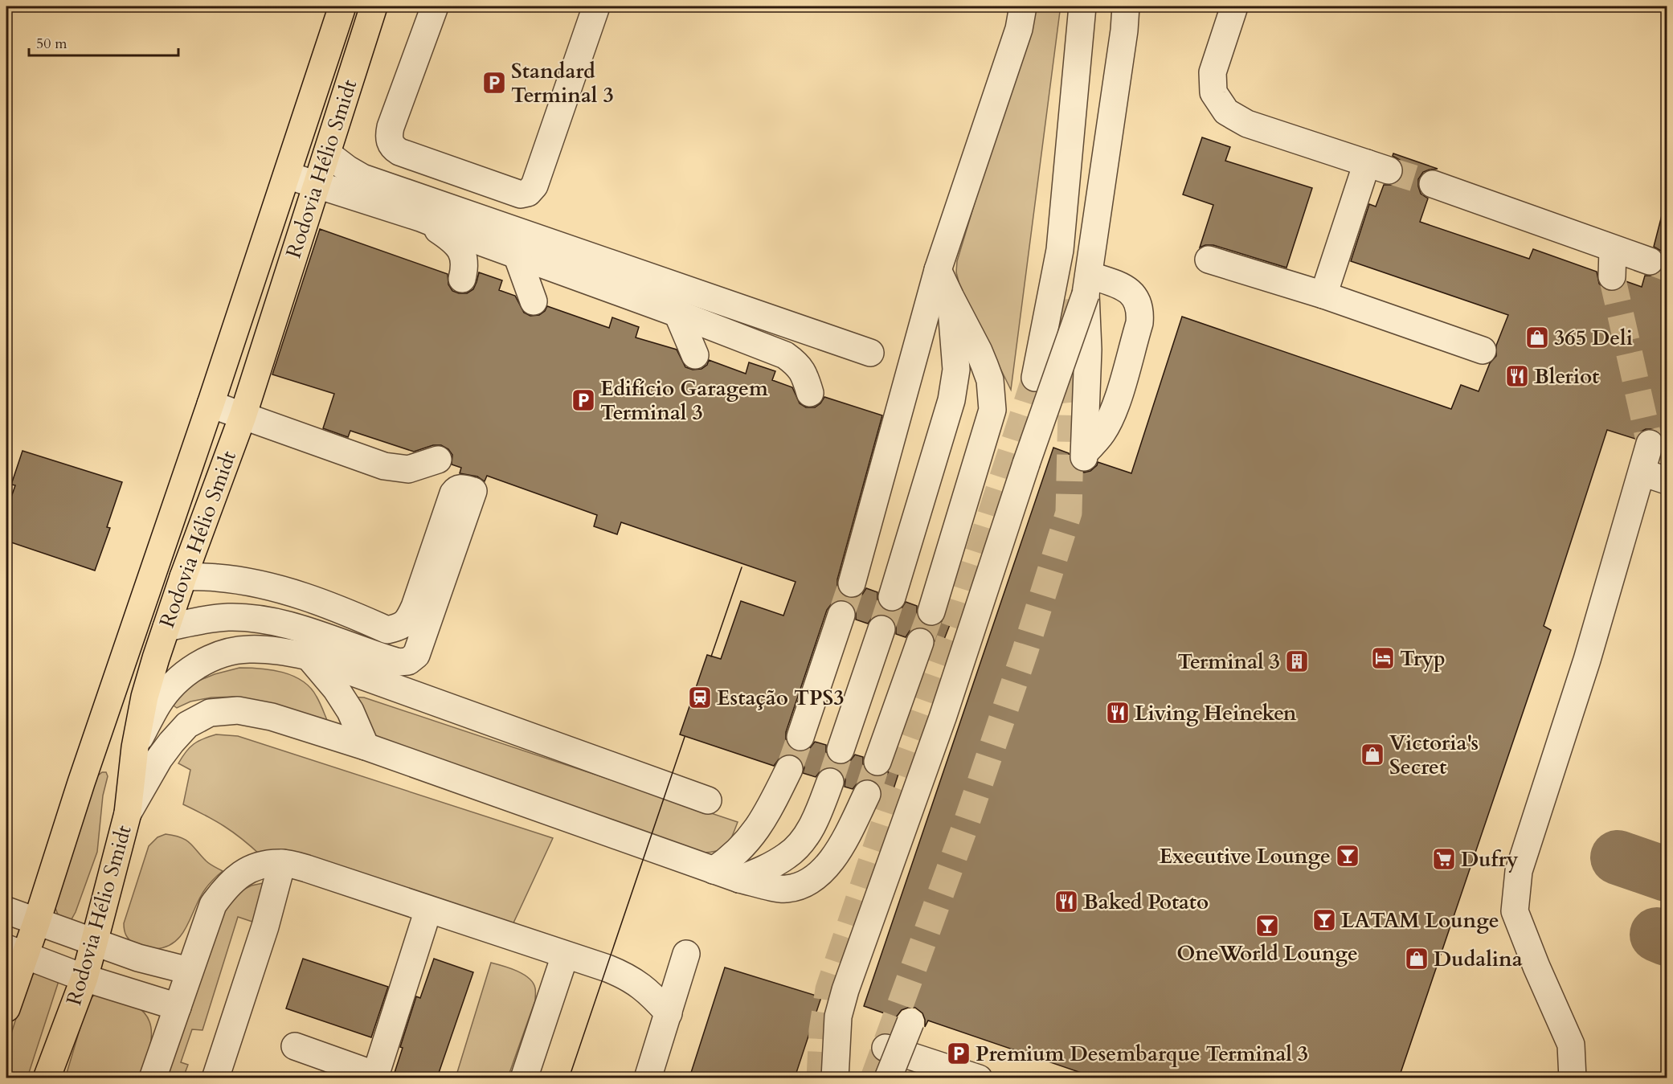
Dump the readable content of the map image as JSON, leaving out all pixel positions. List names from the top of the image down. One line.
{"streets":{"main road":["Rodovia Hélio Smidt"]},"places":{"parking":["Standard Terminal 3","Edifício Garagem Terminal 3","Premium Desembarque Terminal 3"],"shop":["365 Deli","Victoria's Secret","Dudalina"],"restaurant":["Bleriot","Living Heineken","Baked Potato"],"hotel":["Tryp"],"building":["Terminal 3"],"station":["Estação TPS3"],"bar":["Executive Lounge","LATAM Lounge","OneWorld Lounge"],"supermarket":["Dufry"]},"scale_bar":"50 m"}
